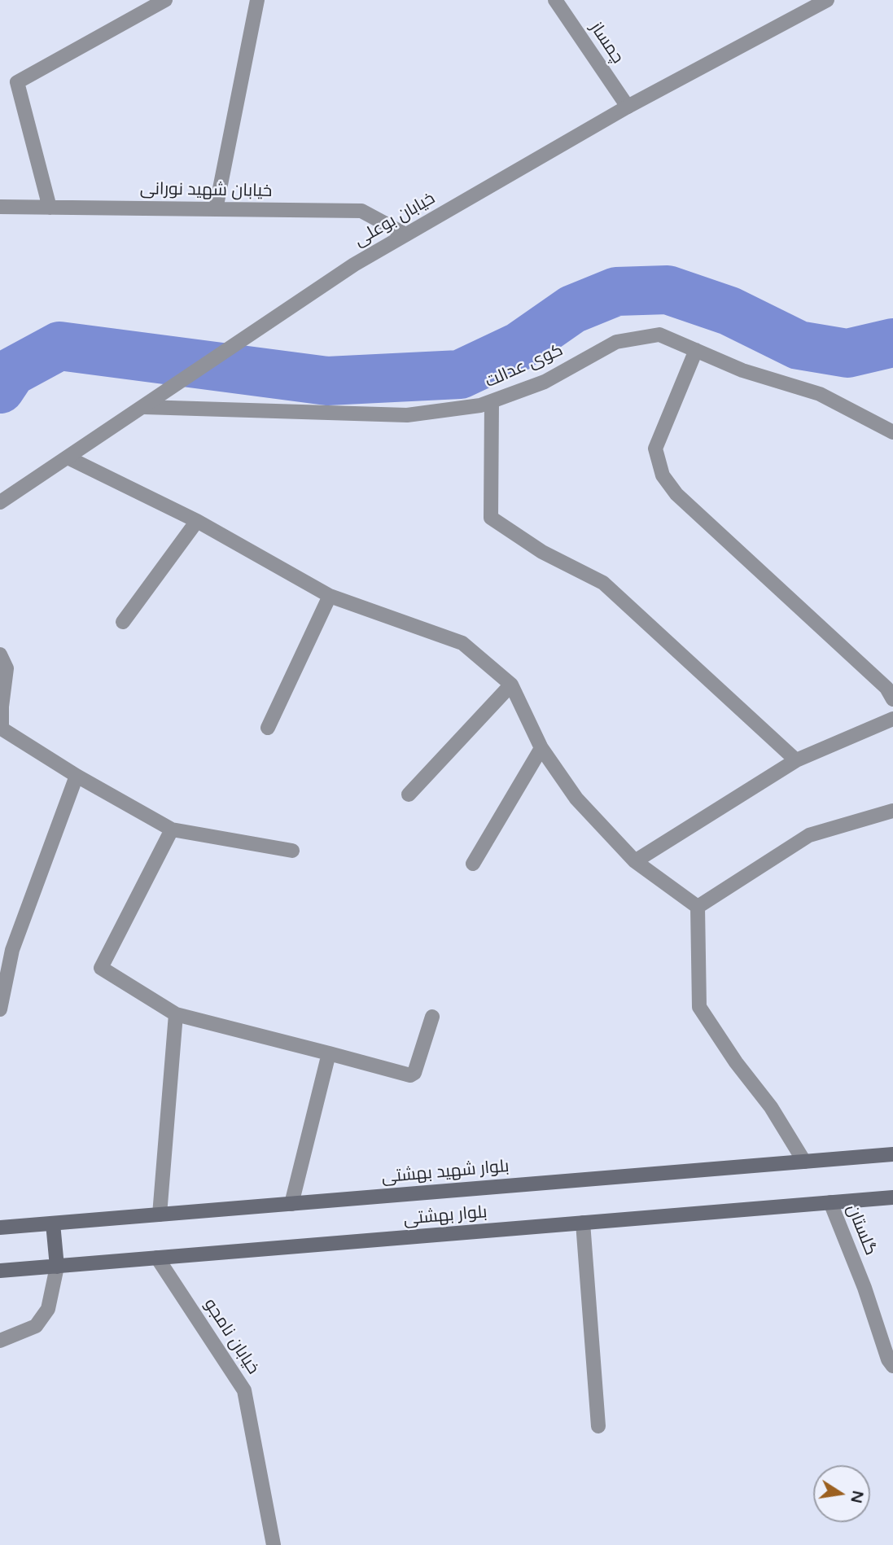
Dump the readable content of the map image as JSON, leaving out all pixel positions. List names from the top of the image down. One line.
{"streets":{"main road":["بلوار شهید بهشتی","بلوار بهشتی"],"street":["چمساز","خیابان شهید نورانی","خیابان بوعلی","کوی عدالت","گلستان","خیابان نامجو"]},"crossings":[["چمساز","خیابان بوعلی"],["خیابان شهید نورانی","خیابان بوعلی"],["خیابان بوعلی","کوی عدالت"],["بلوار بهشتی","گلستان"],["بلوار بهشتی","خیابان نامجو"]],"north":"right"}
